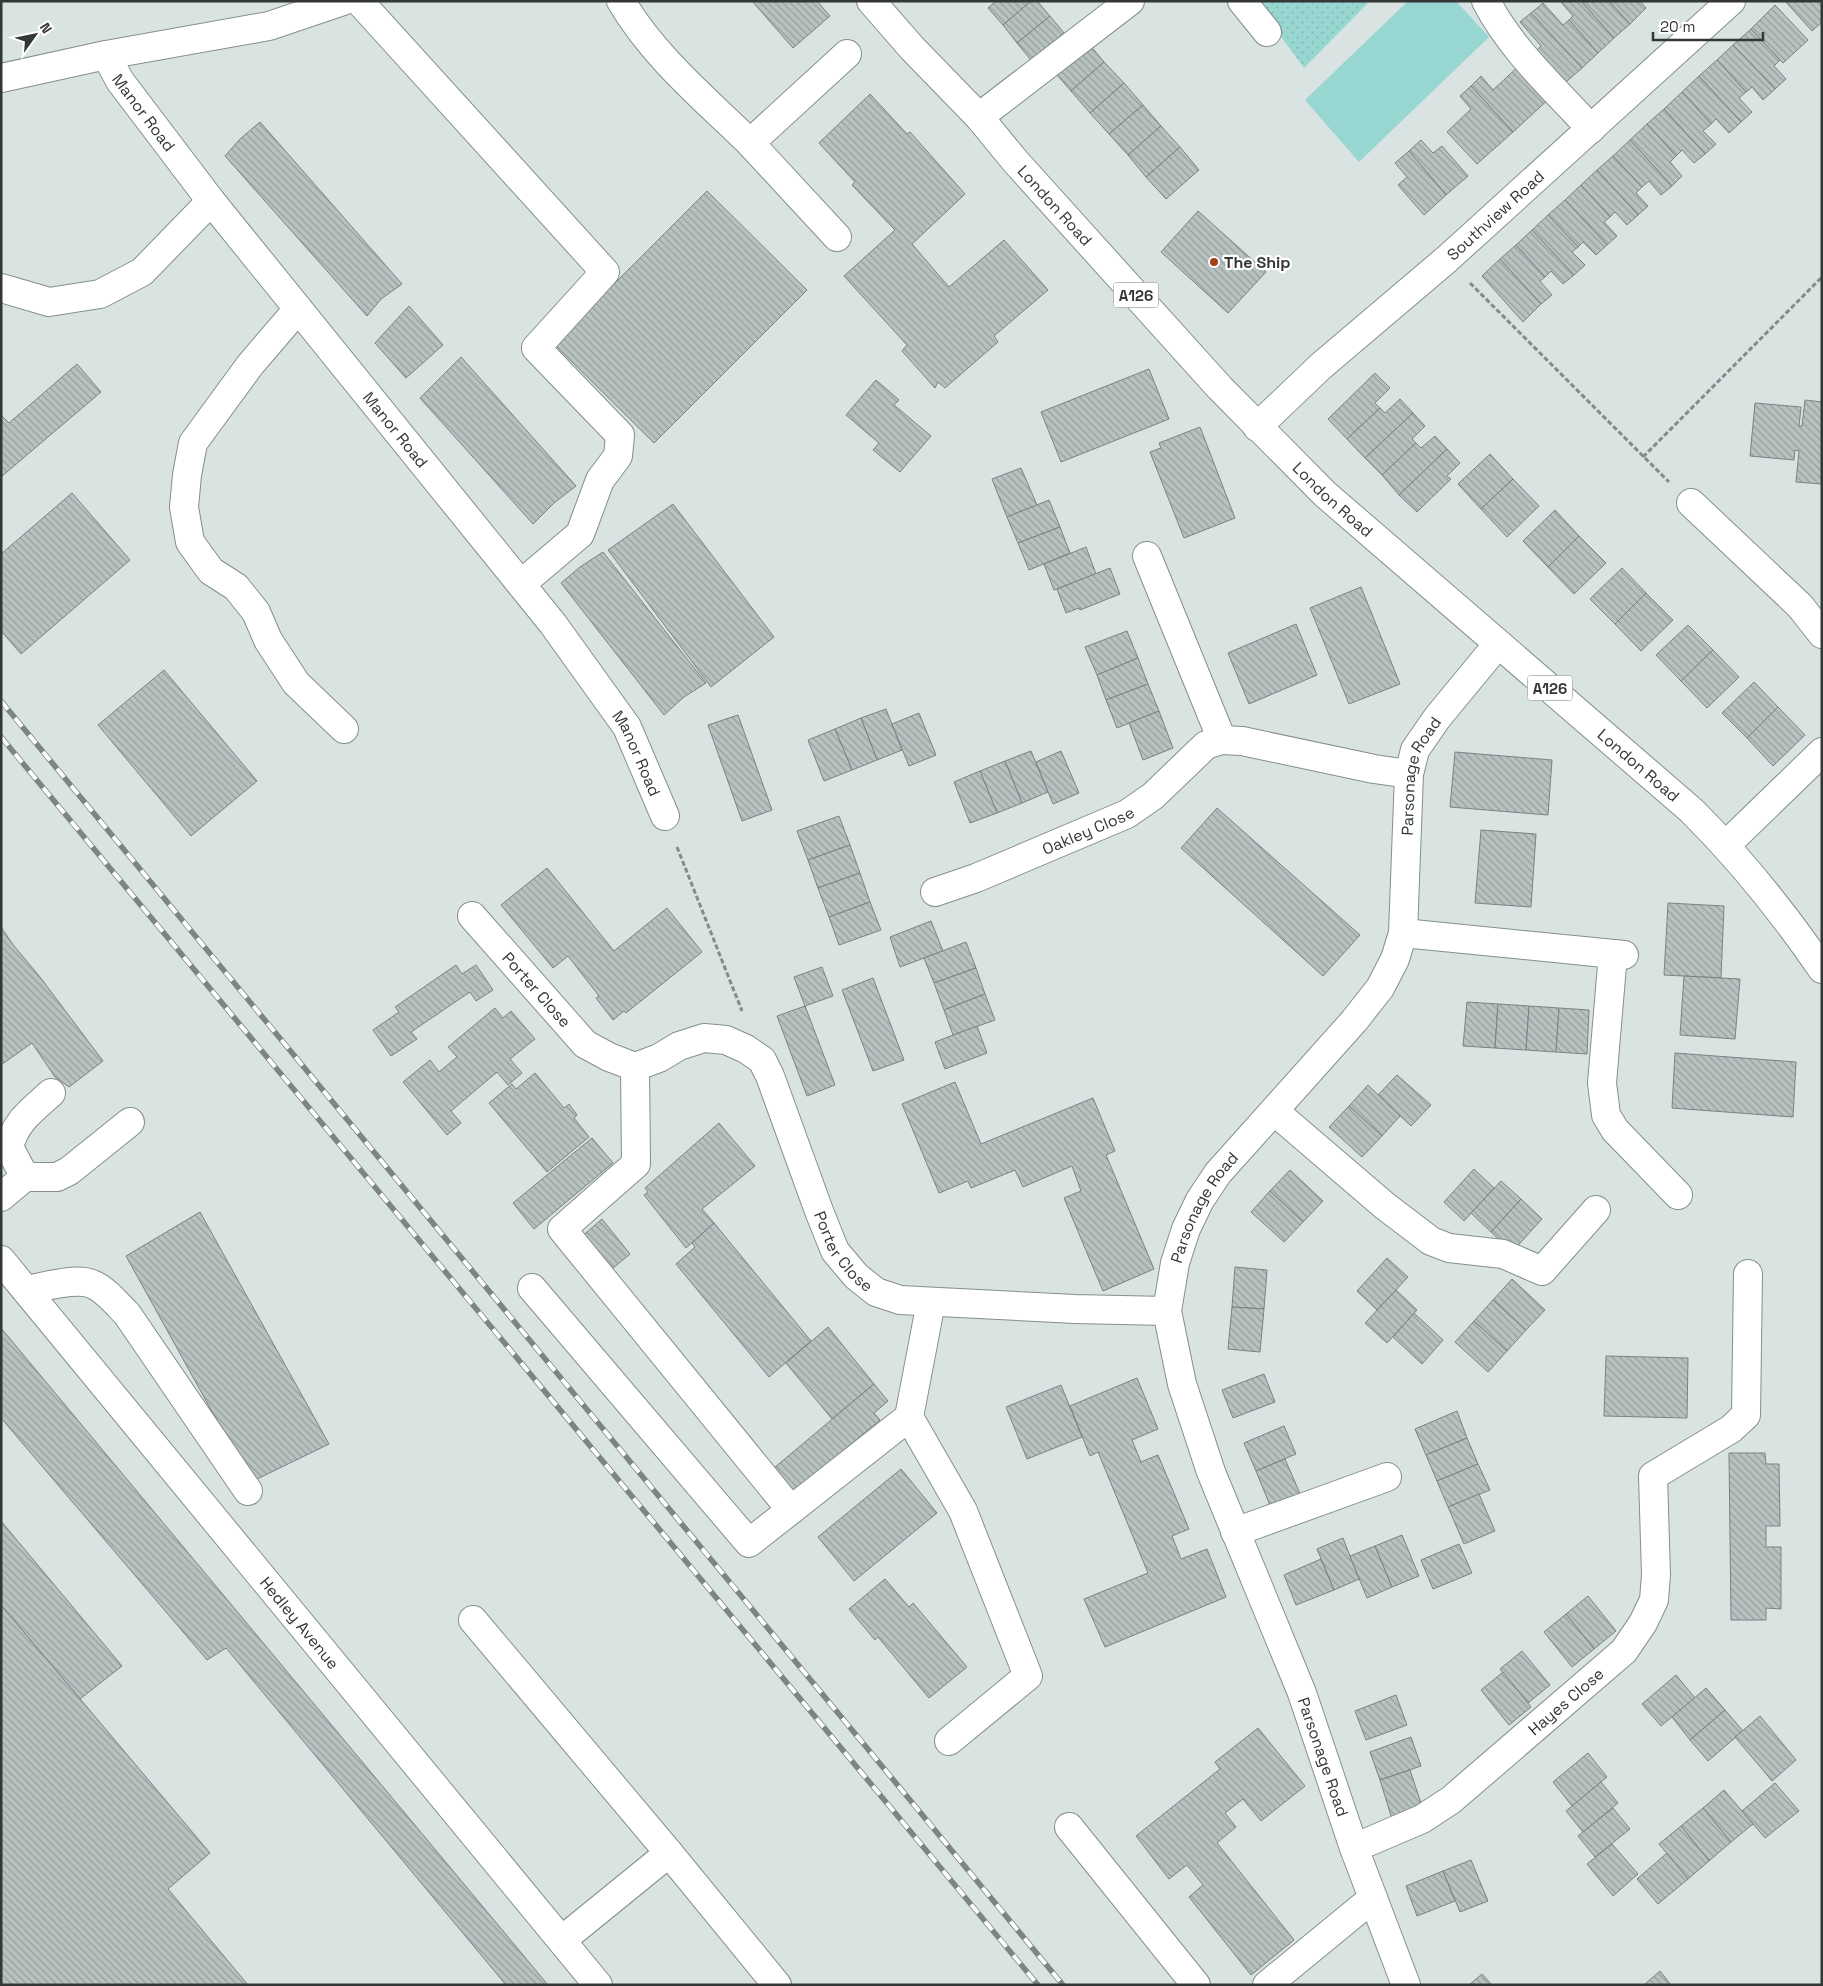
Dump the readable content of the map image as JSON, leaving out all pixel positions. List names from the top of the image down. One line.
{"streets":{"street":["Manor Road","London Road","Southview Road","A126","Parsonage Road","Oakley Close","Porter Close","Hedley Avenue","Hayes Close"]},"crossings":[["London Road","Southview Road"],["London Road","Parsonage Road"],["Parsonage Road","Porter Close"],["Parsonage Road","Hayes Close"]],"places":["The Ship"],"scale_bar":"20 m","north":"top right"}
